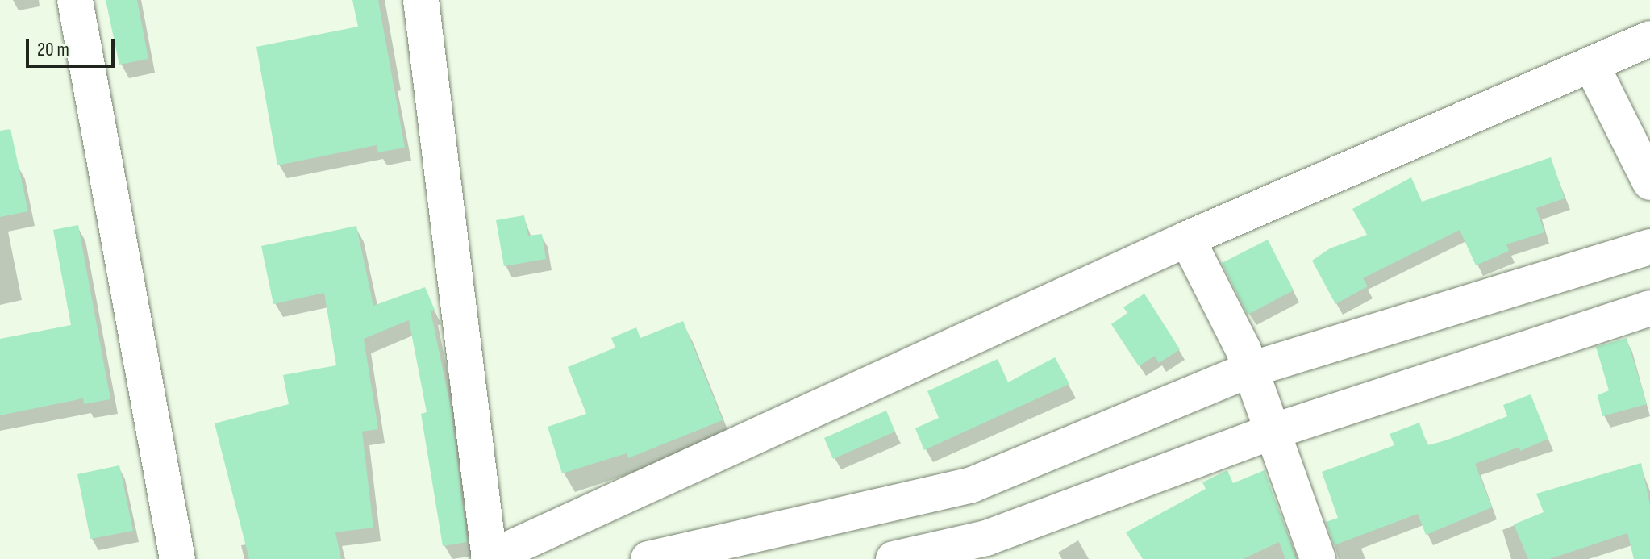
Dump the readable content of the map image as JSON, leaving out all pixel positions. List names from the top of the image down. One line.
{"scale_bar":"20 m"}
